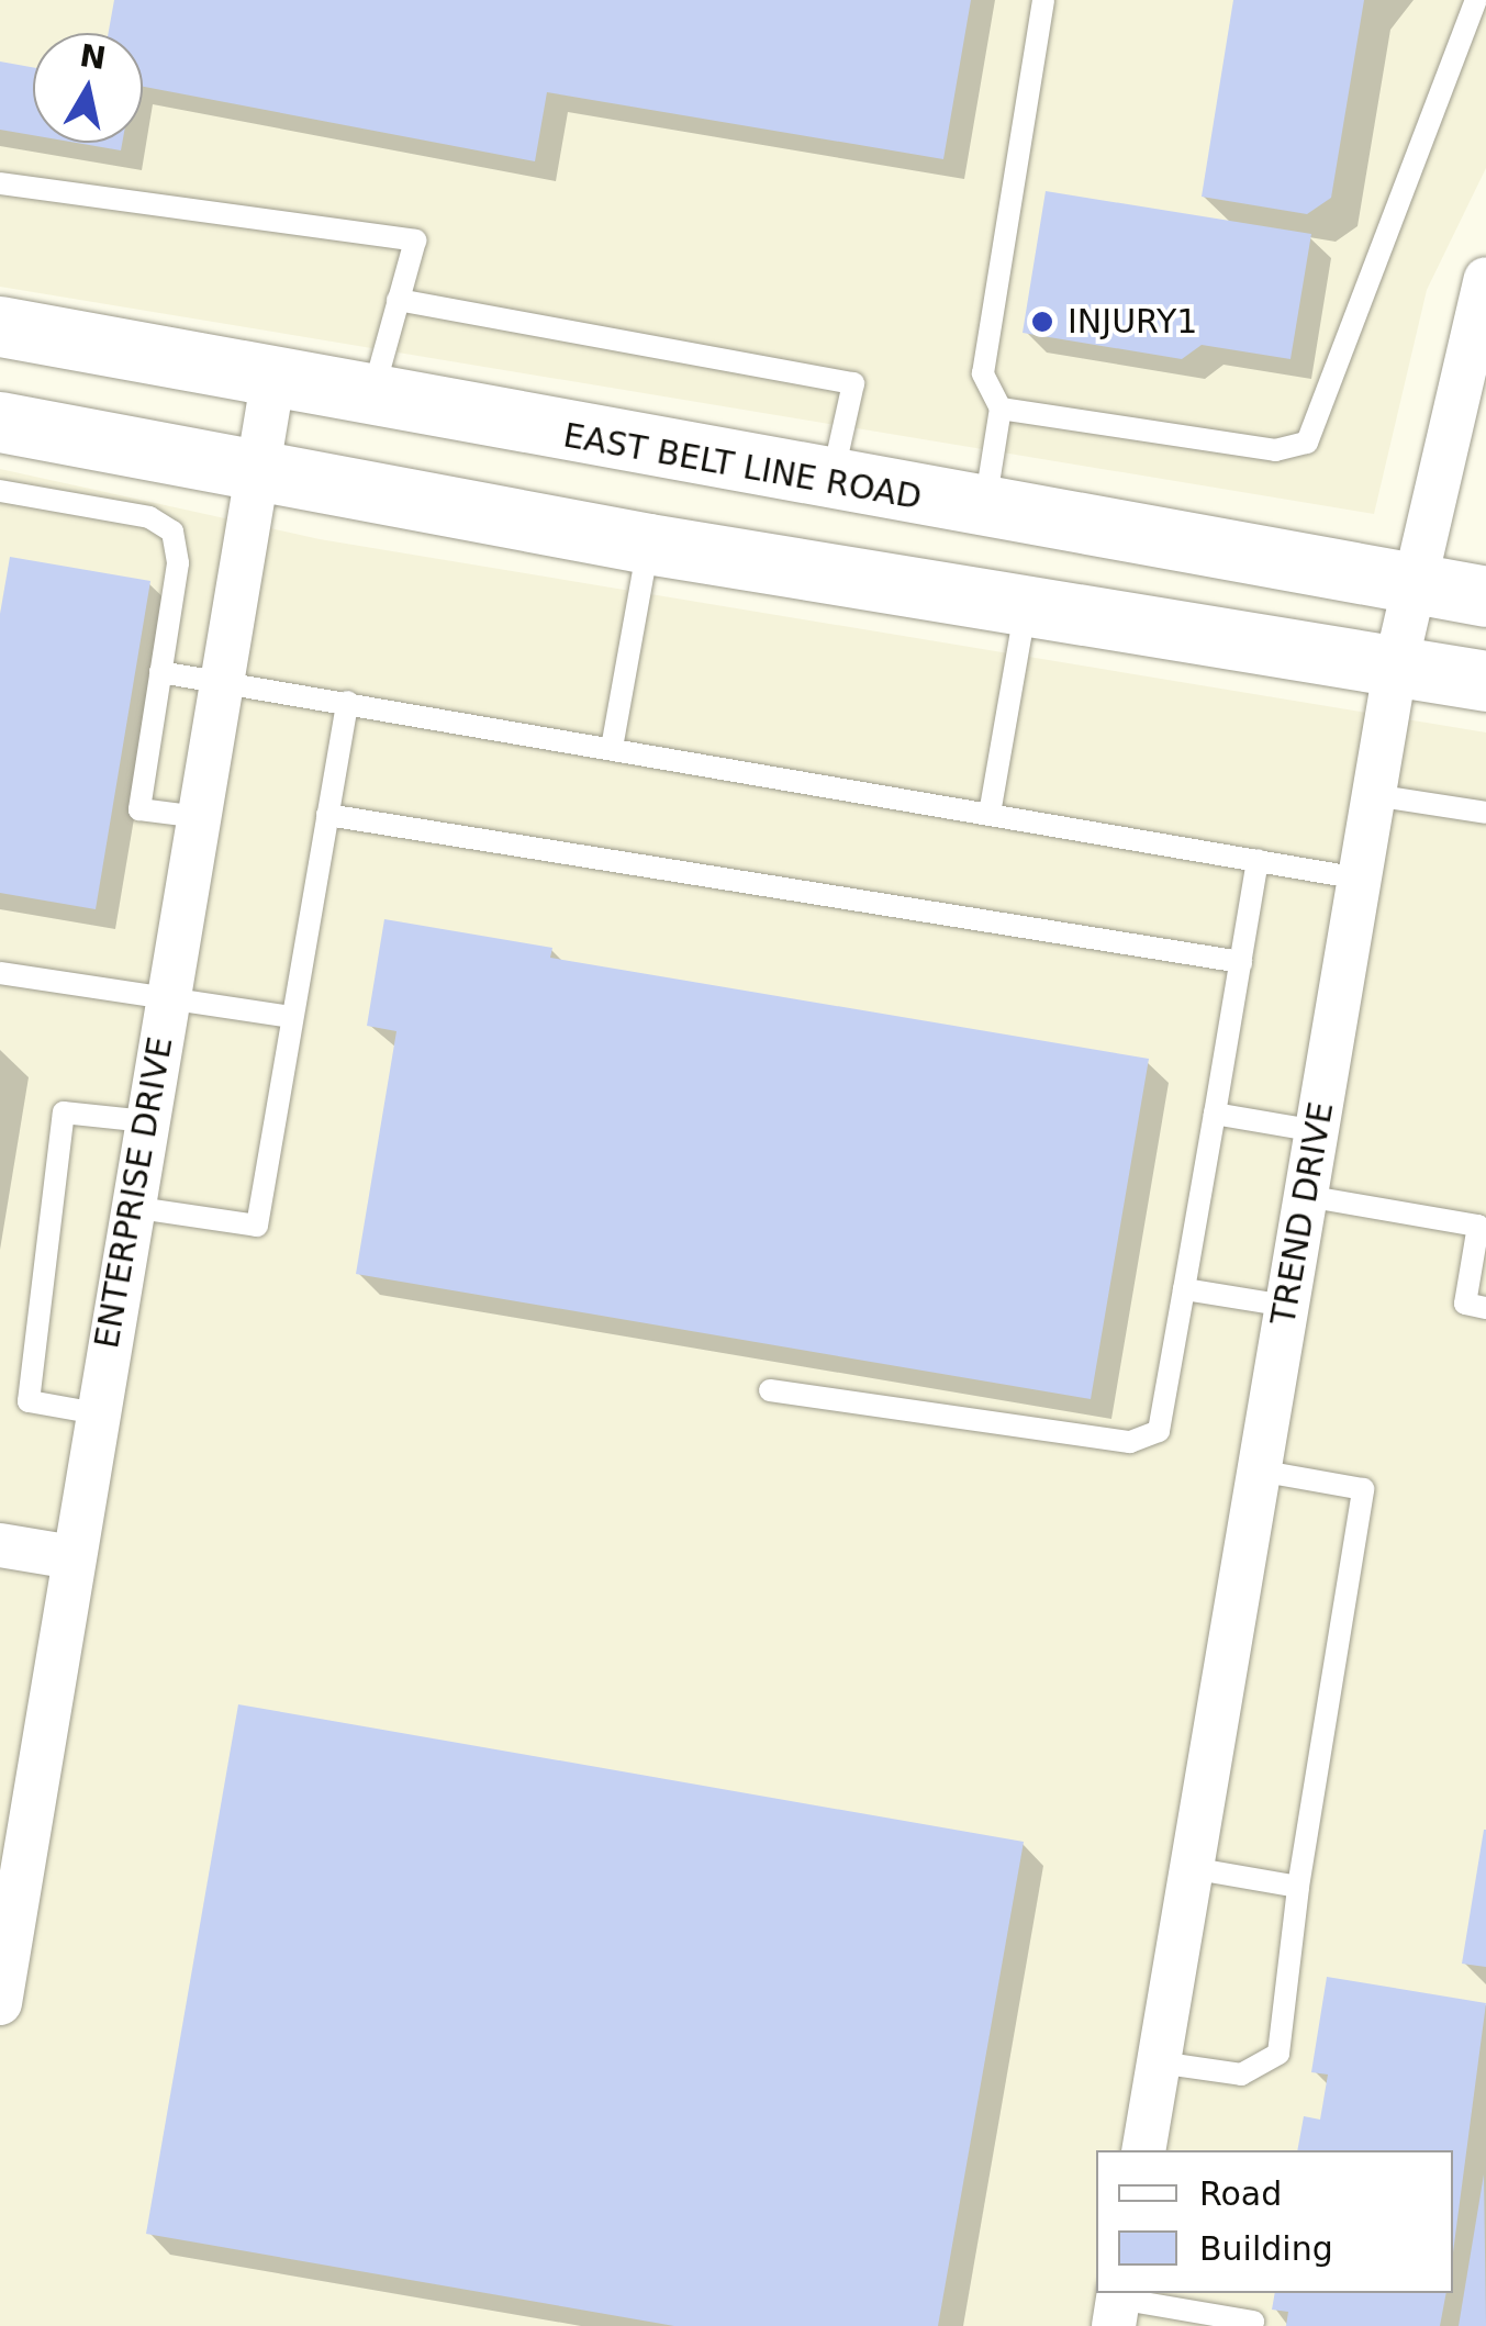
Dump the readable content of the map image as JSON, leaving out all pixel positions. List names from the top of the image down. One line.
{"streets":{"main road":["EAST BELT LINE ROAD"],"street":["ENTERPRISE DRIVE","TREND DRIVE"]},"crossings":[["EAST BELT LINE ROAD","ENTERPRISE DRIVE"],["EAST BELT LINE ROAD","TREND DRIVE"]],"places":["INJURY1"],"legend":["Road","Building"],"north":"top"}
